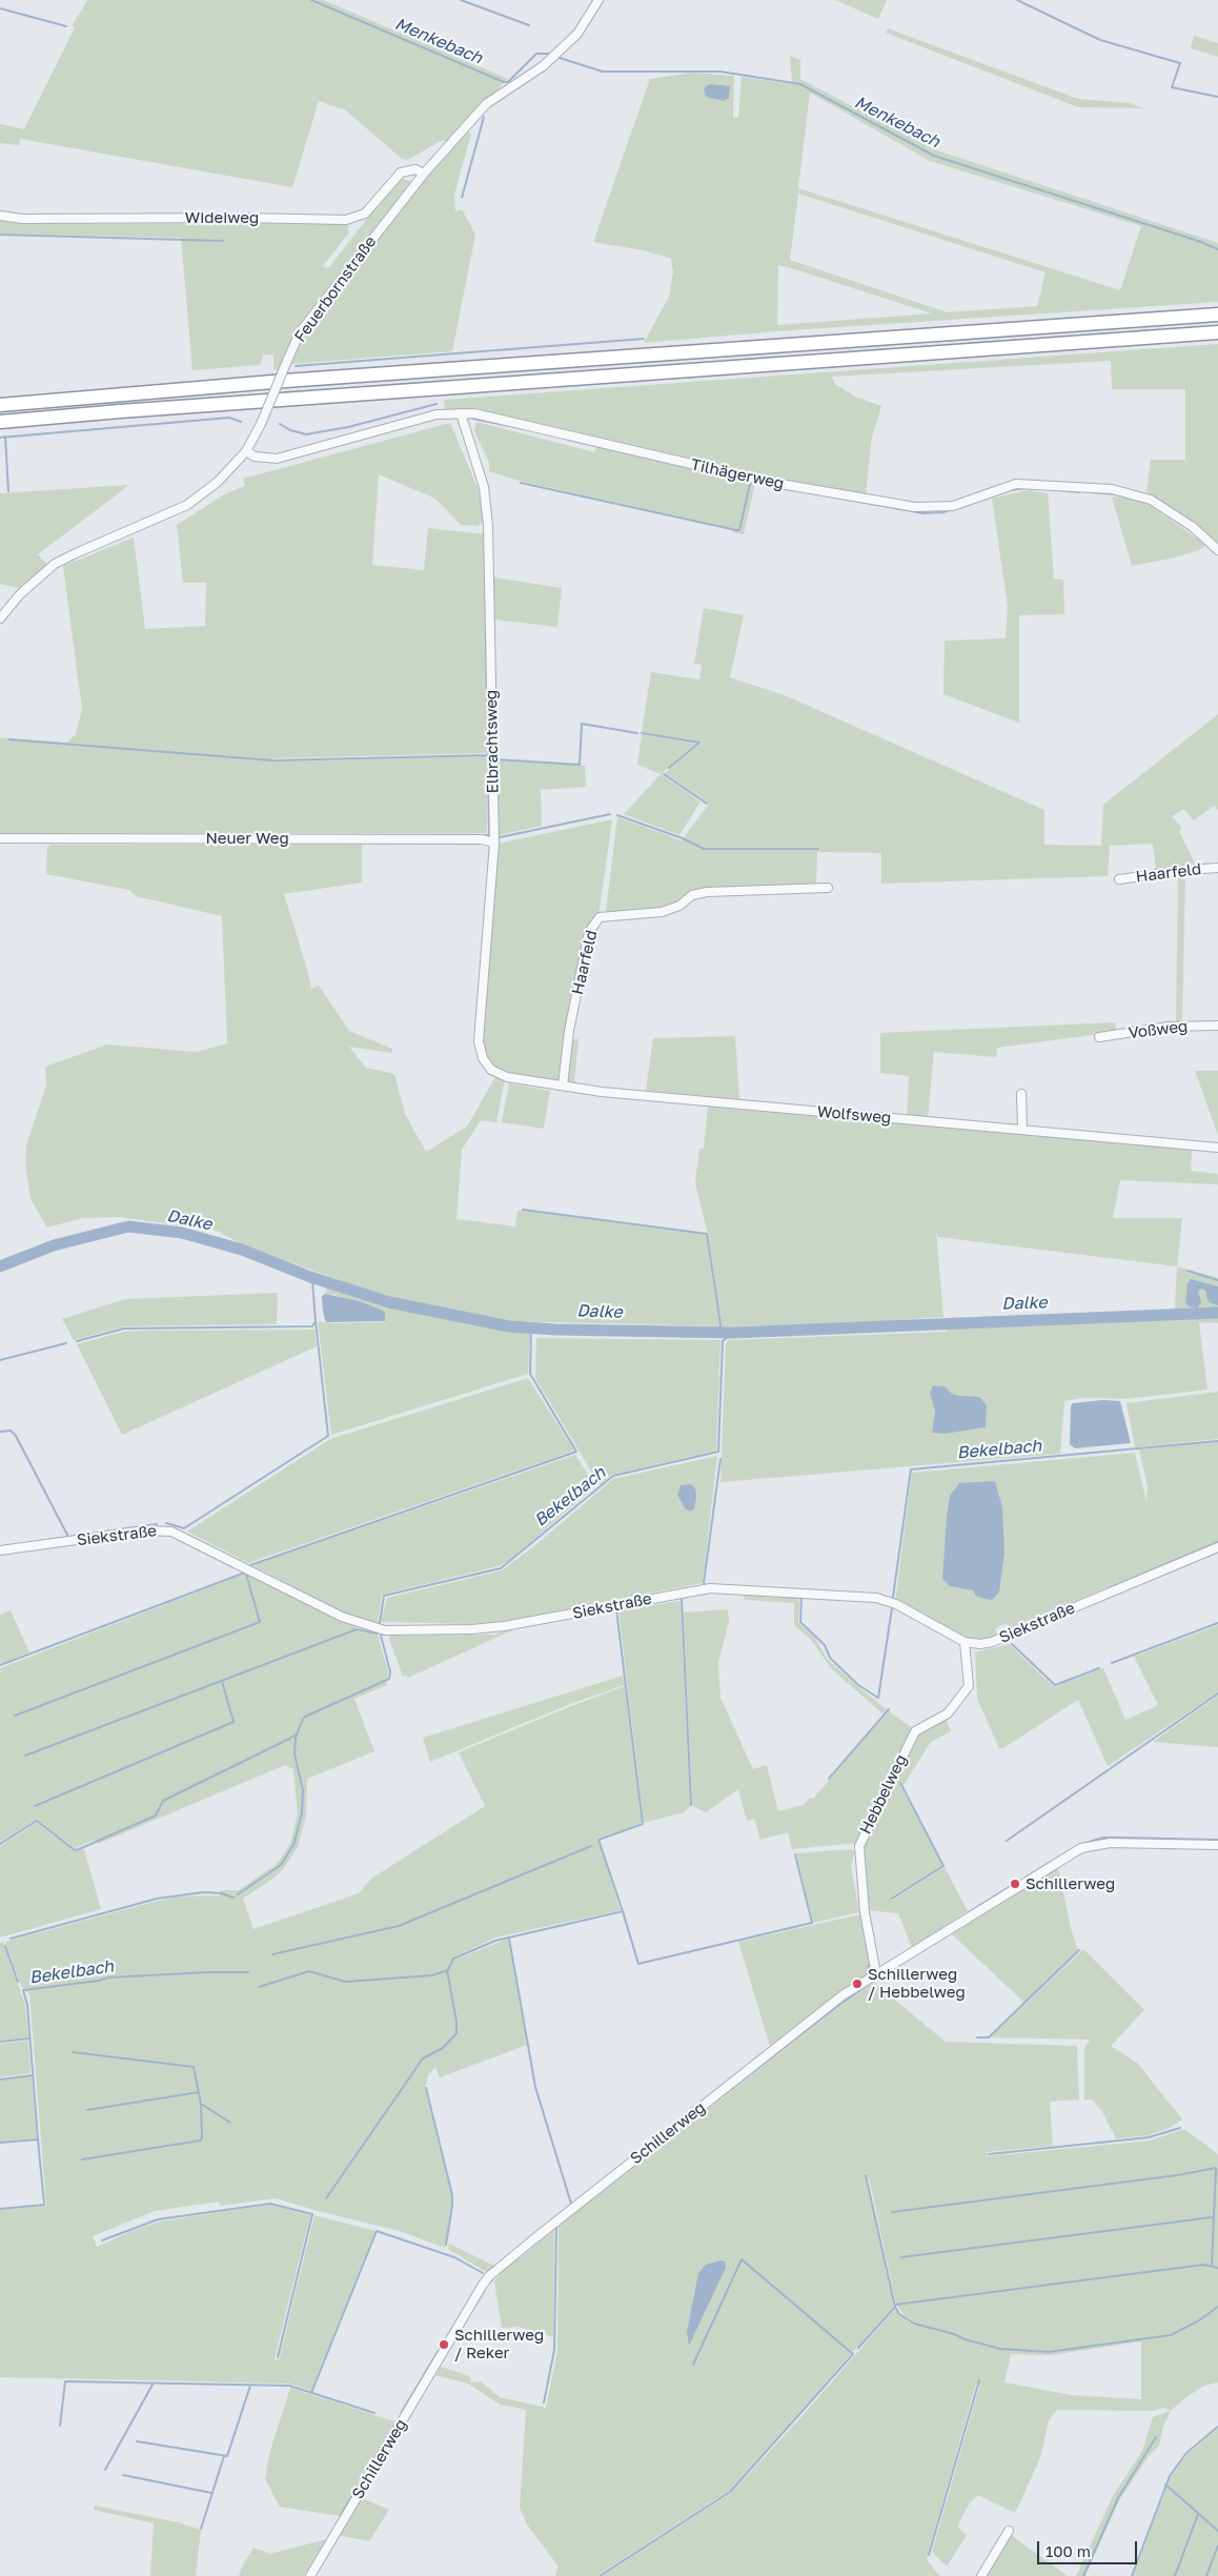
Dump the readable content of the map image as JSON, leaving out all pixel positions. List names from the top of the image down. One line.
{"streets":{"street":["Wideiweg","Feuerbornstraße","Tilhägerweg","Elbrachtsweg","Neuer Weg","Haarfeld","Voßweg","Wolfsweg","Siekstraße","Hebbelweg","Schillerweg"]},"crossings":[["Wideiweg","Feuerbornstraße"],["Feuerbornstraße","Tilhägerweg"],["Tilhägerweg","Elbrachtsweg"],["Elbrachtsweg","Neuer Weg"],["Elbrachtsweg","Wolfsweg"],["Haarfeld","Wolfsweg"],["Siekstraße","Hebbelweg"],["Hebbelweg","Schillerweg"]],"water":["Menkebach","Dalke","Bekelbach"],"places":["Schillerweg","Schillerweg / Hebbelweg","Schillerweg / Reker"],"scale_bar":"100 m"}
